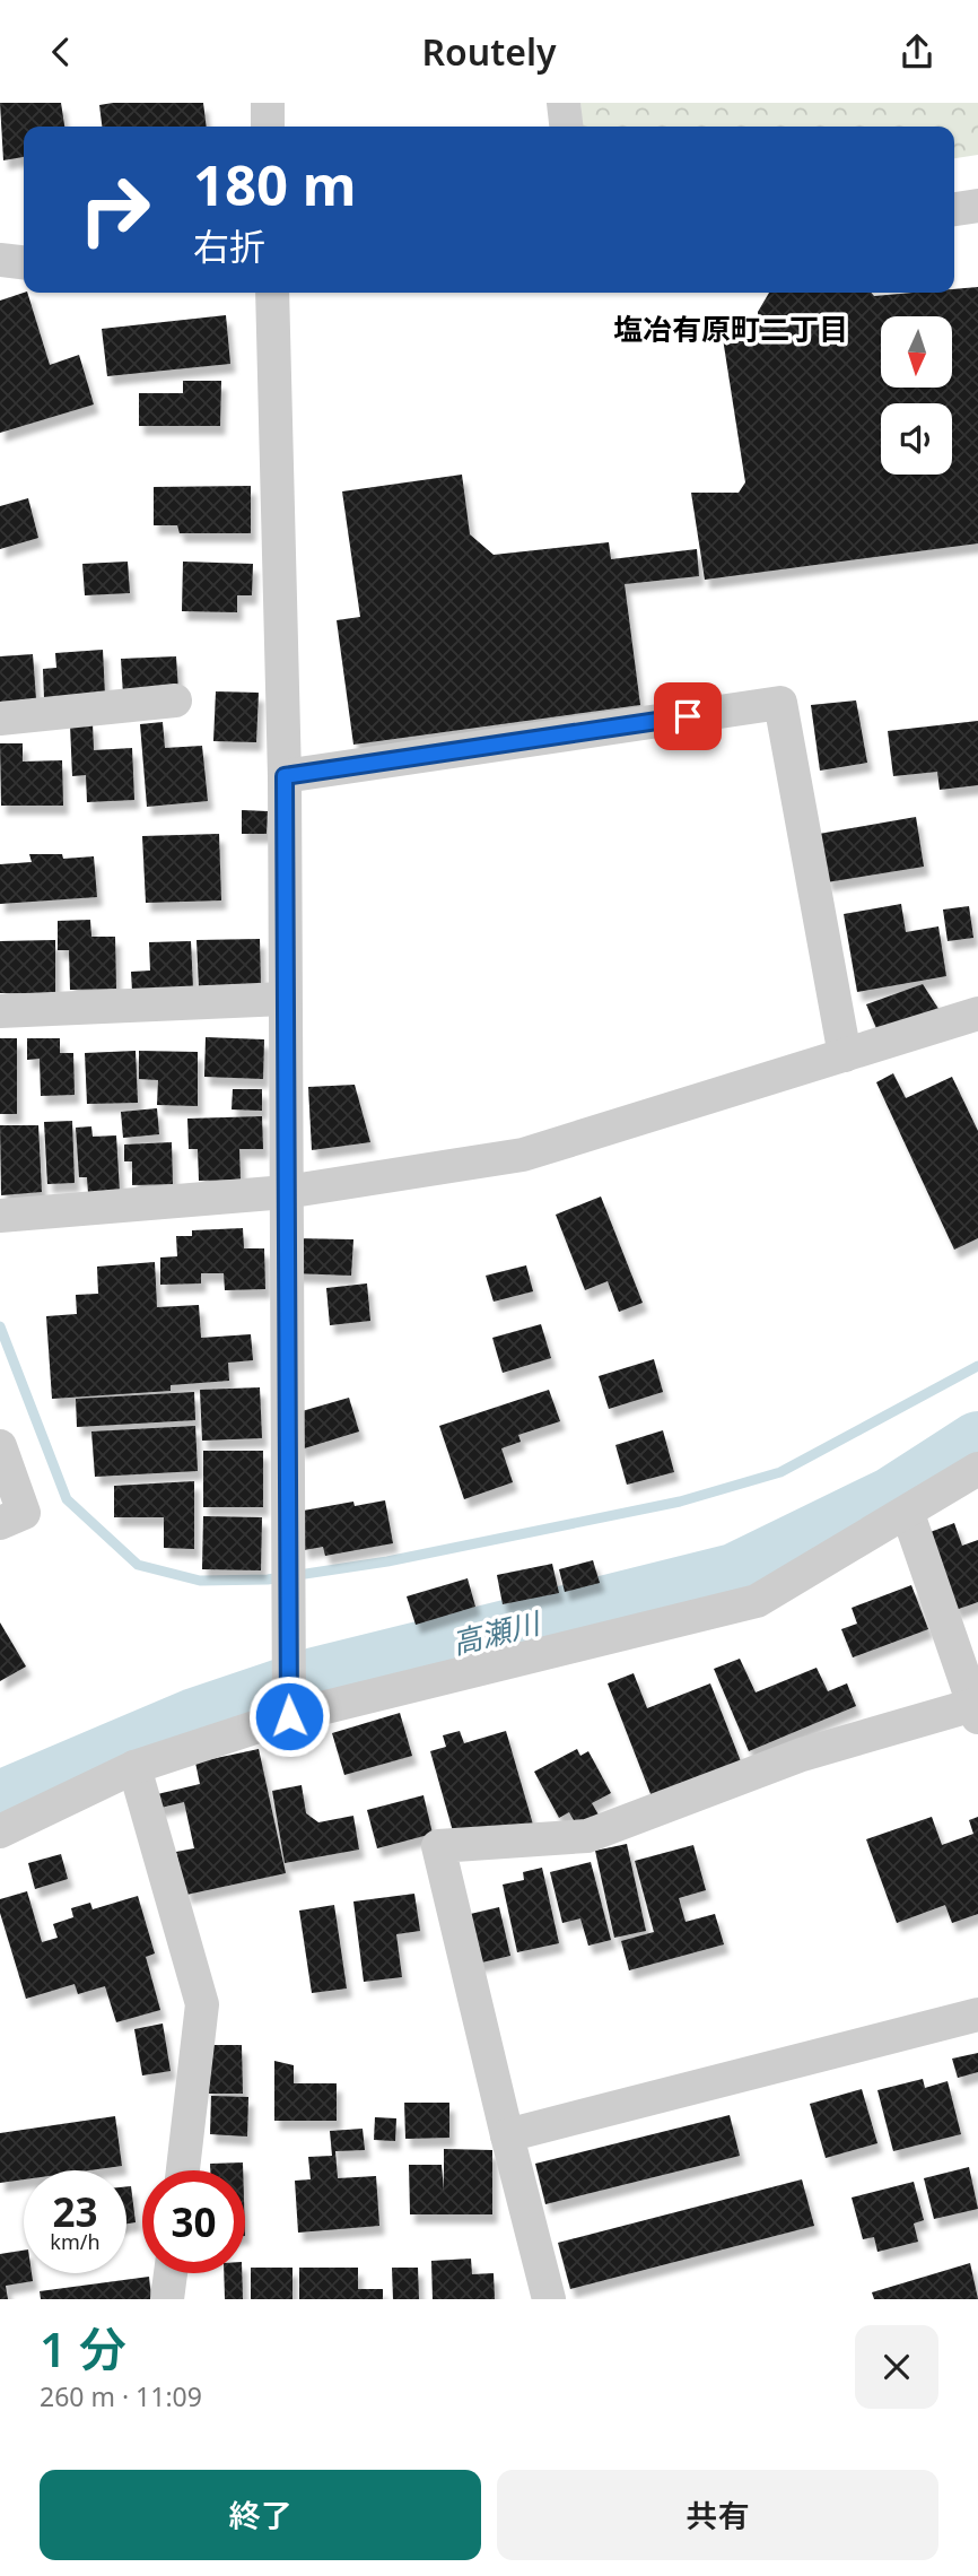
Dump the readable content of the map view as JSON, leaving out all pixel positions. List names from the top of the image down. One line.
{"districts":["塩冶有原町二丁目"],"water":["高瀬川"],"north":"bottom","page":{"header":"Routely","turn":["180 m","右折"],"speed":"23 km/h","limit":"30","heading":["1 分","260 m · 11:09"],"buttons":["終了","共有"]}}
